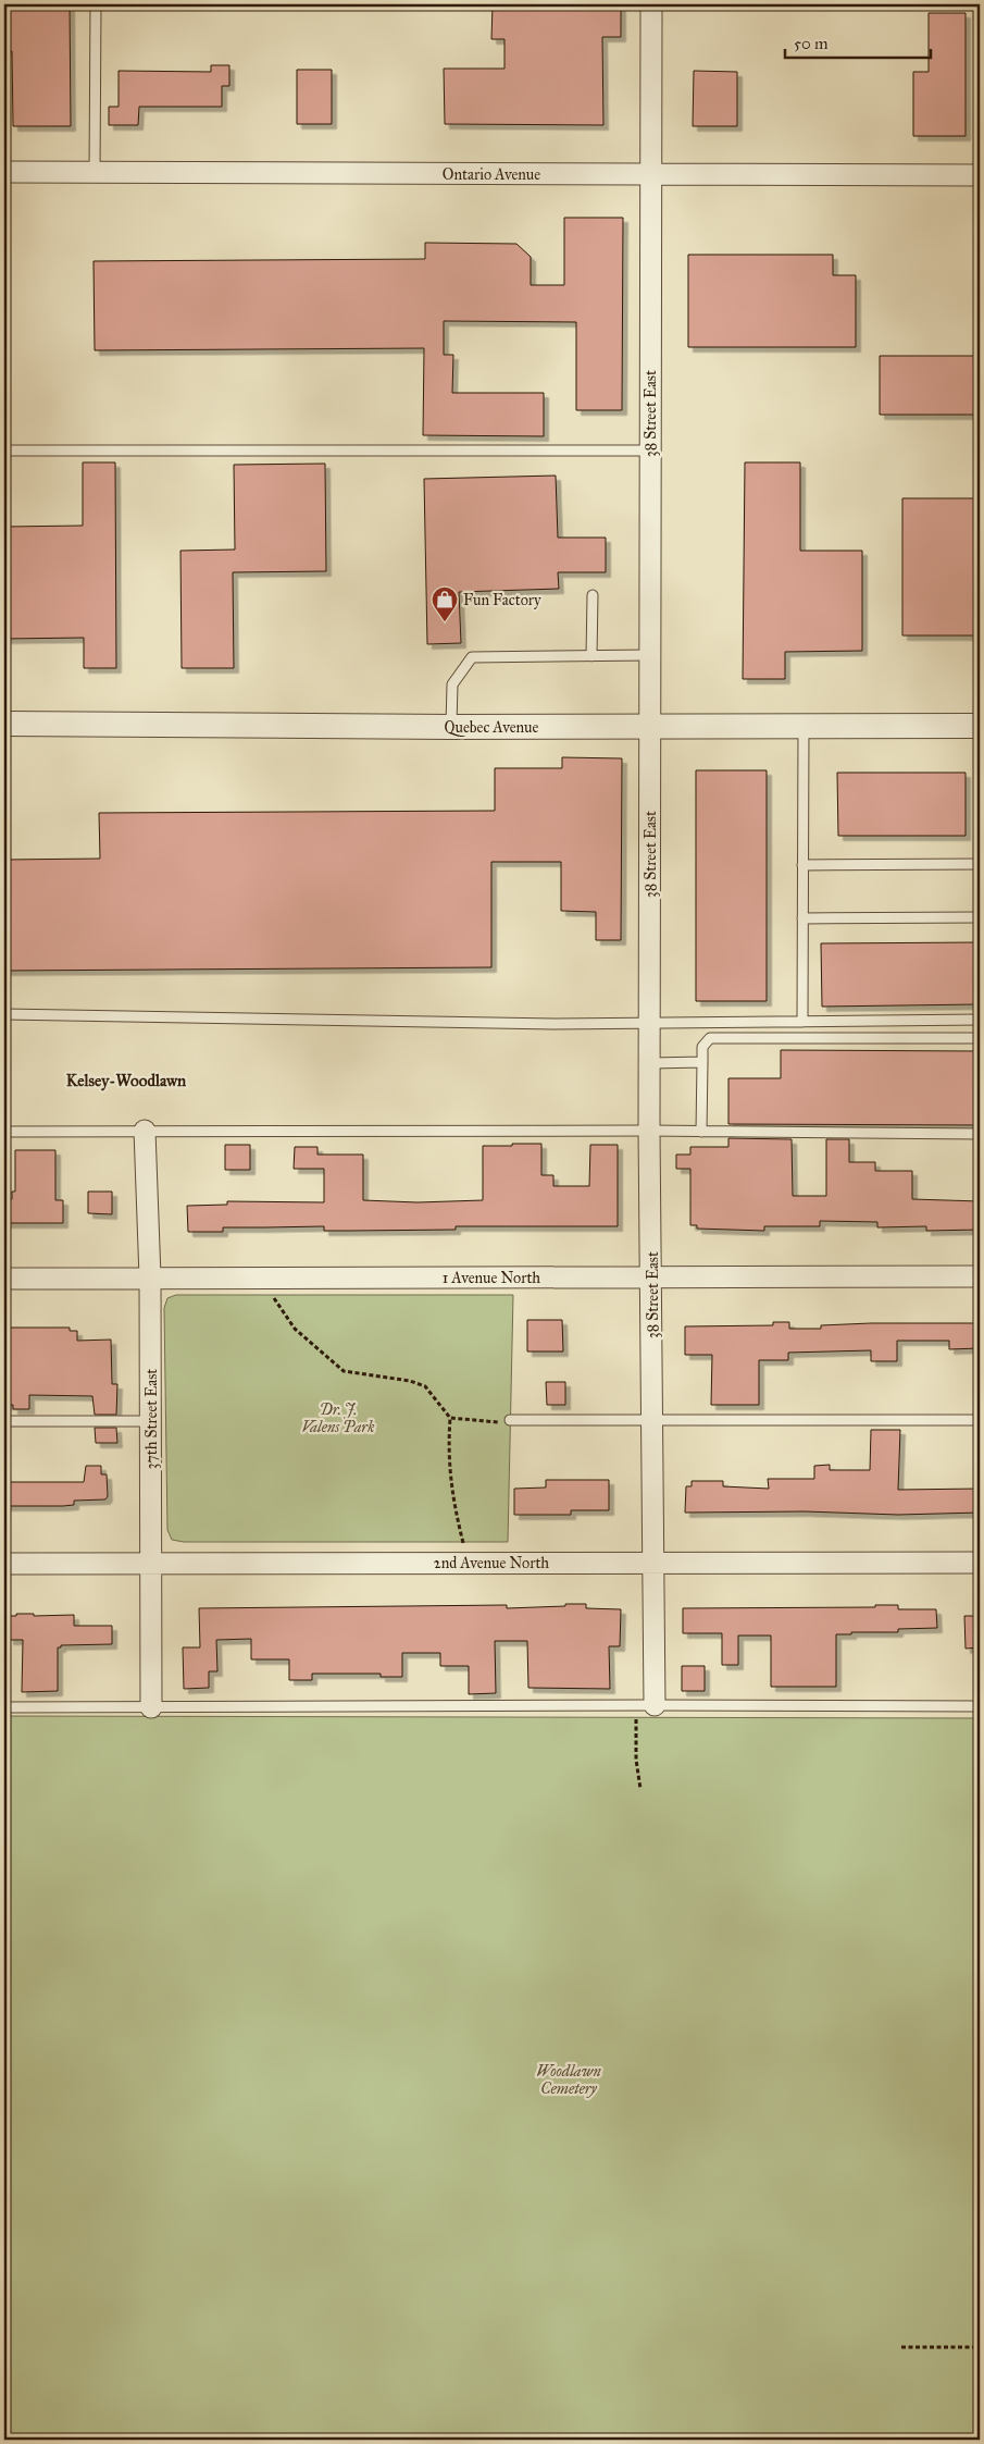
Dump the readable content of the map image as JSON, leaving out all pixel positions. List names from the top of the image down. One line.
{"streets":{"street":["Ontario Avenue","38 Street East","Quebec Avenue","1 Avenue North","37th Street East","2nd Avenue North"]},"crossings":[["Ontario Avenue","38 Street East"],["38 Street East","Quebec Avenue"],["38 Street East","1 Avenue North"],["38 Street East","2nd Avenue North"],["1 Avenue North","37th Street East"],["37th Street East","2nd Avenue North"]],"districts":["Kelsey-Woodlawn"],"parks":["Dr. J. Valens Park","Woodlawn Cemetery"],"places":{"shop":["Fun Factory"]},"scale_bar":"50 m"}
